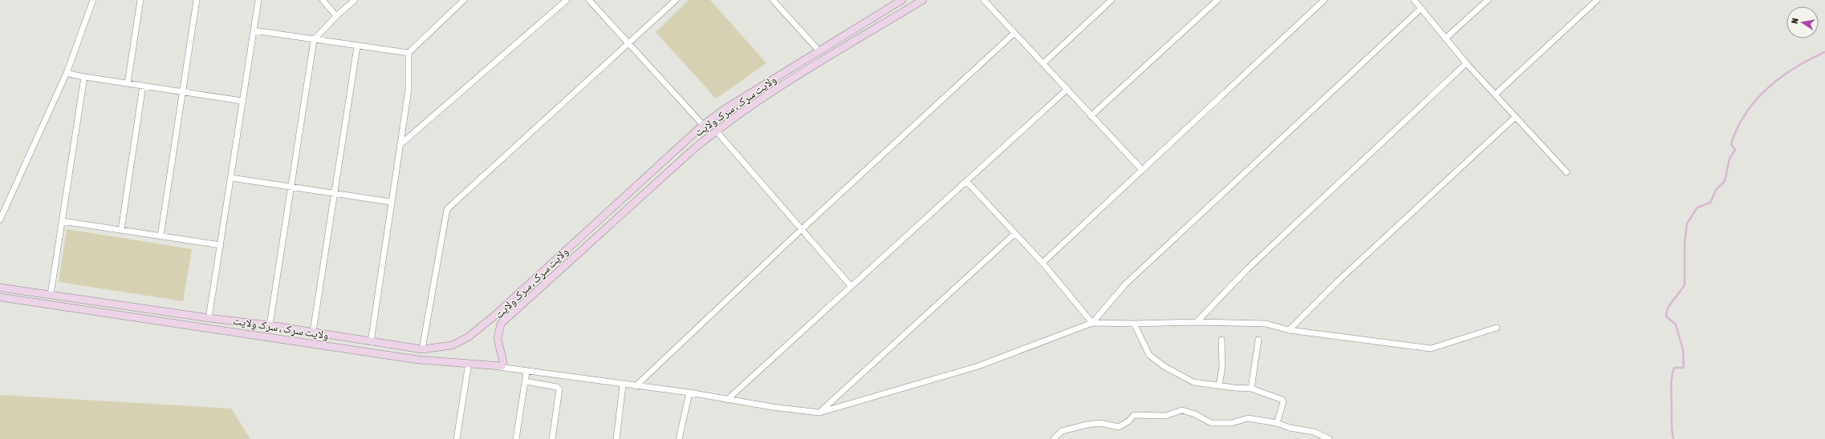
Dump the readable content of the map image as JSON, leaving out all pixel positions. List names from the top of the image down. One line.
{"streets":{"main road":["ولایت سړک ، سرک ولایت"]},"north":"left"}
